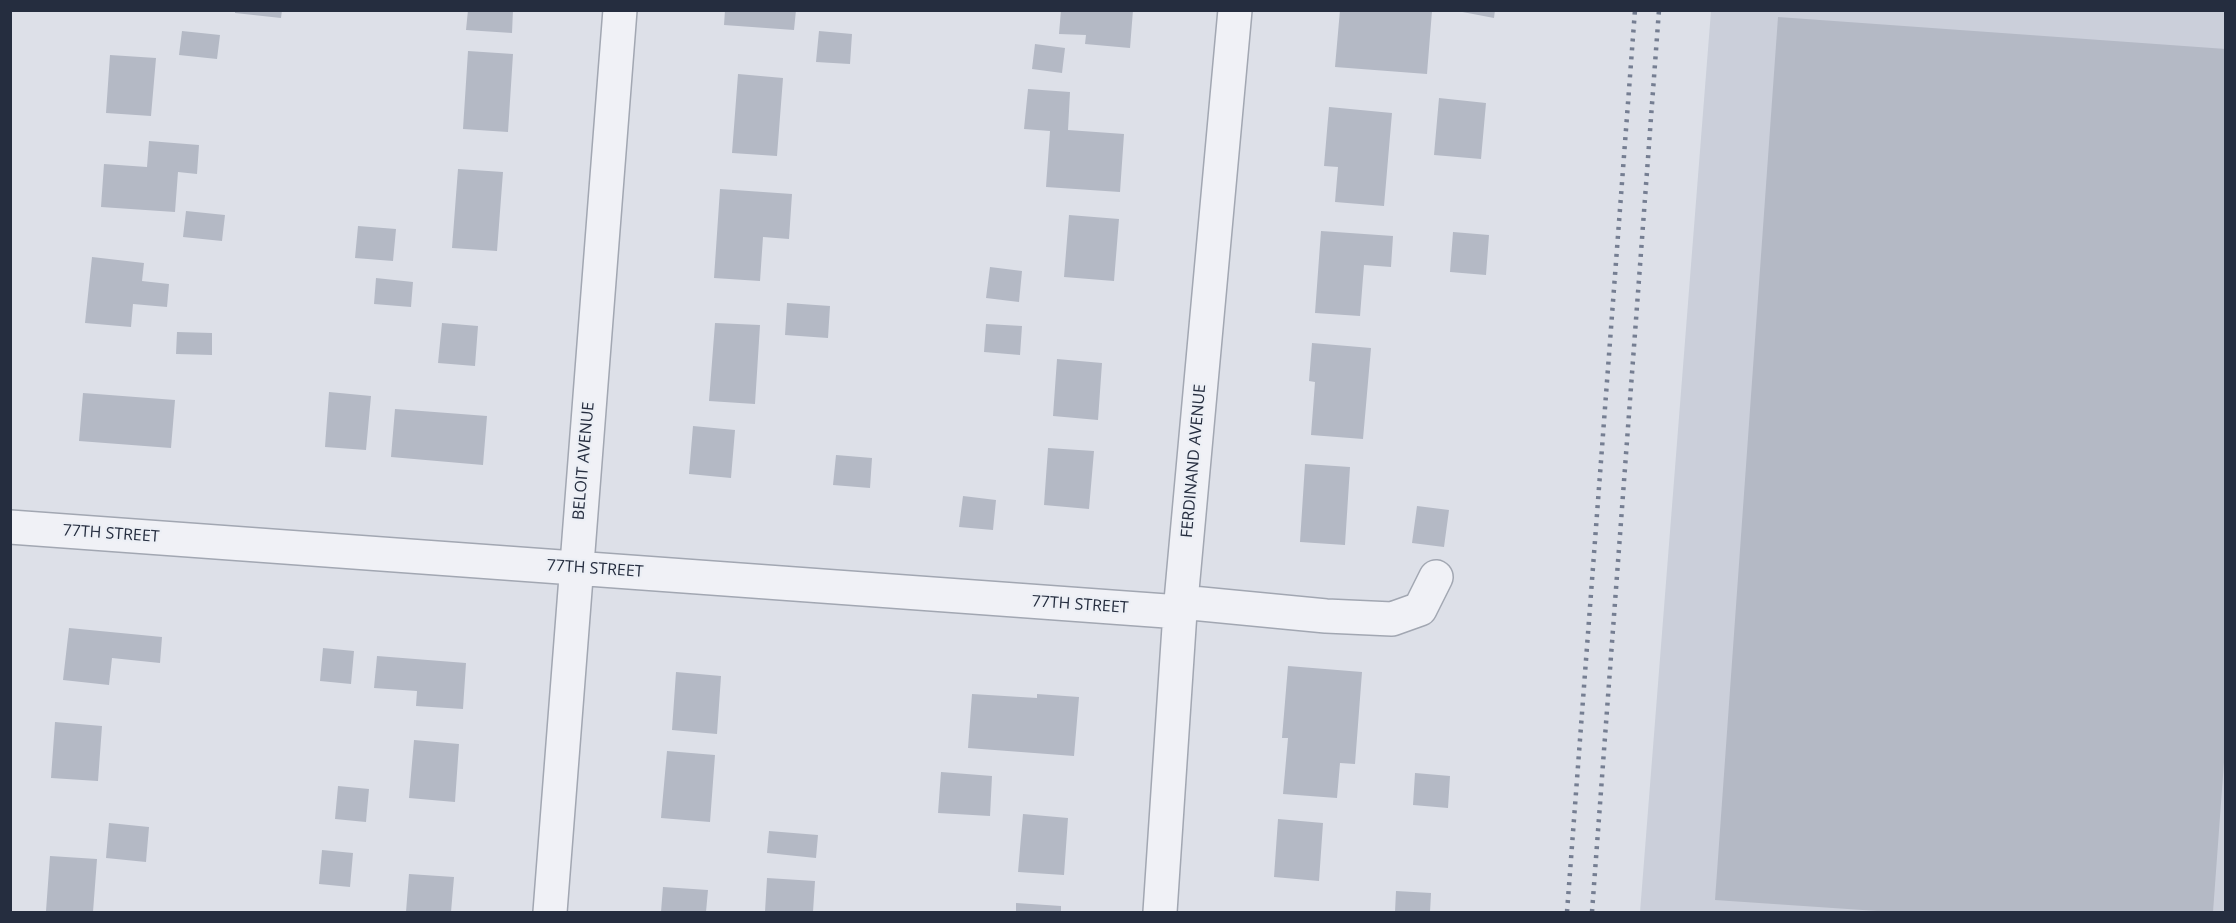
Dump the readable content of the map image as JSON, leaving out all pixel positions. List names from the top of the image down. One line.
{"streets":{"street":["BELOIT AVENUE","FERDINAND AVENUE","77TH STREET"]},"crossings":[["BELOIT AVENUE","77TH STREET"],["FERDINAND AVENUE","77TH STREET"]]}
